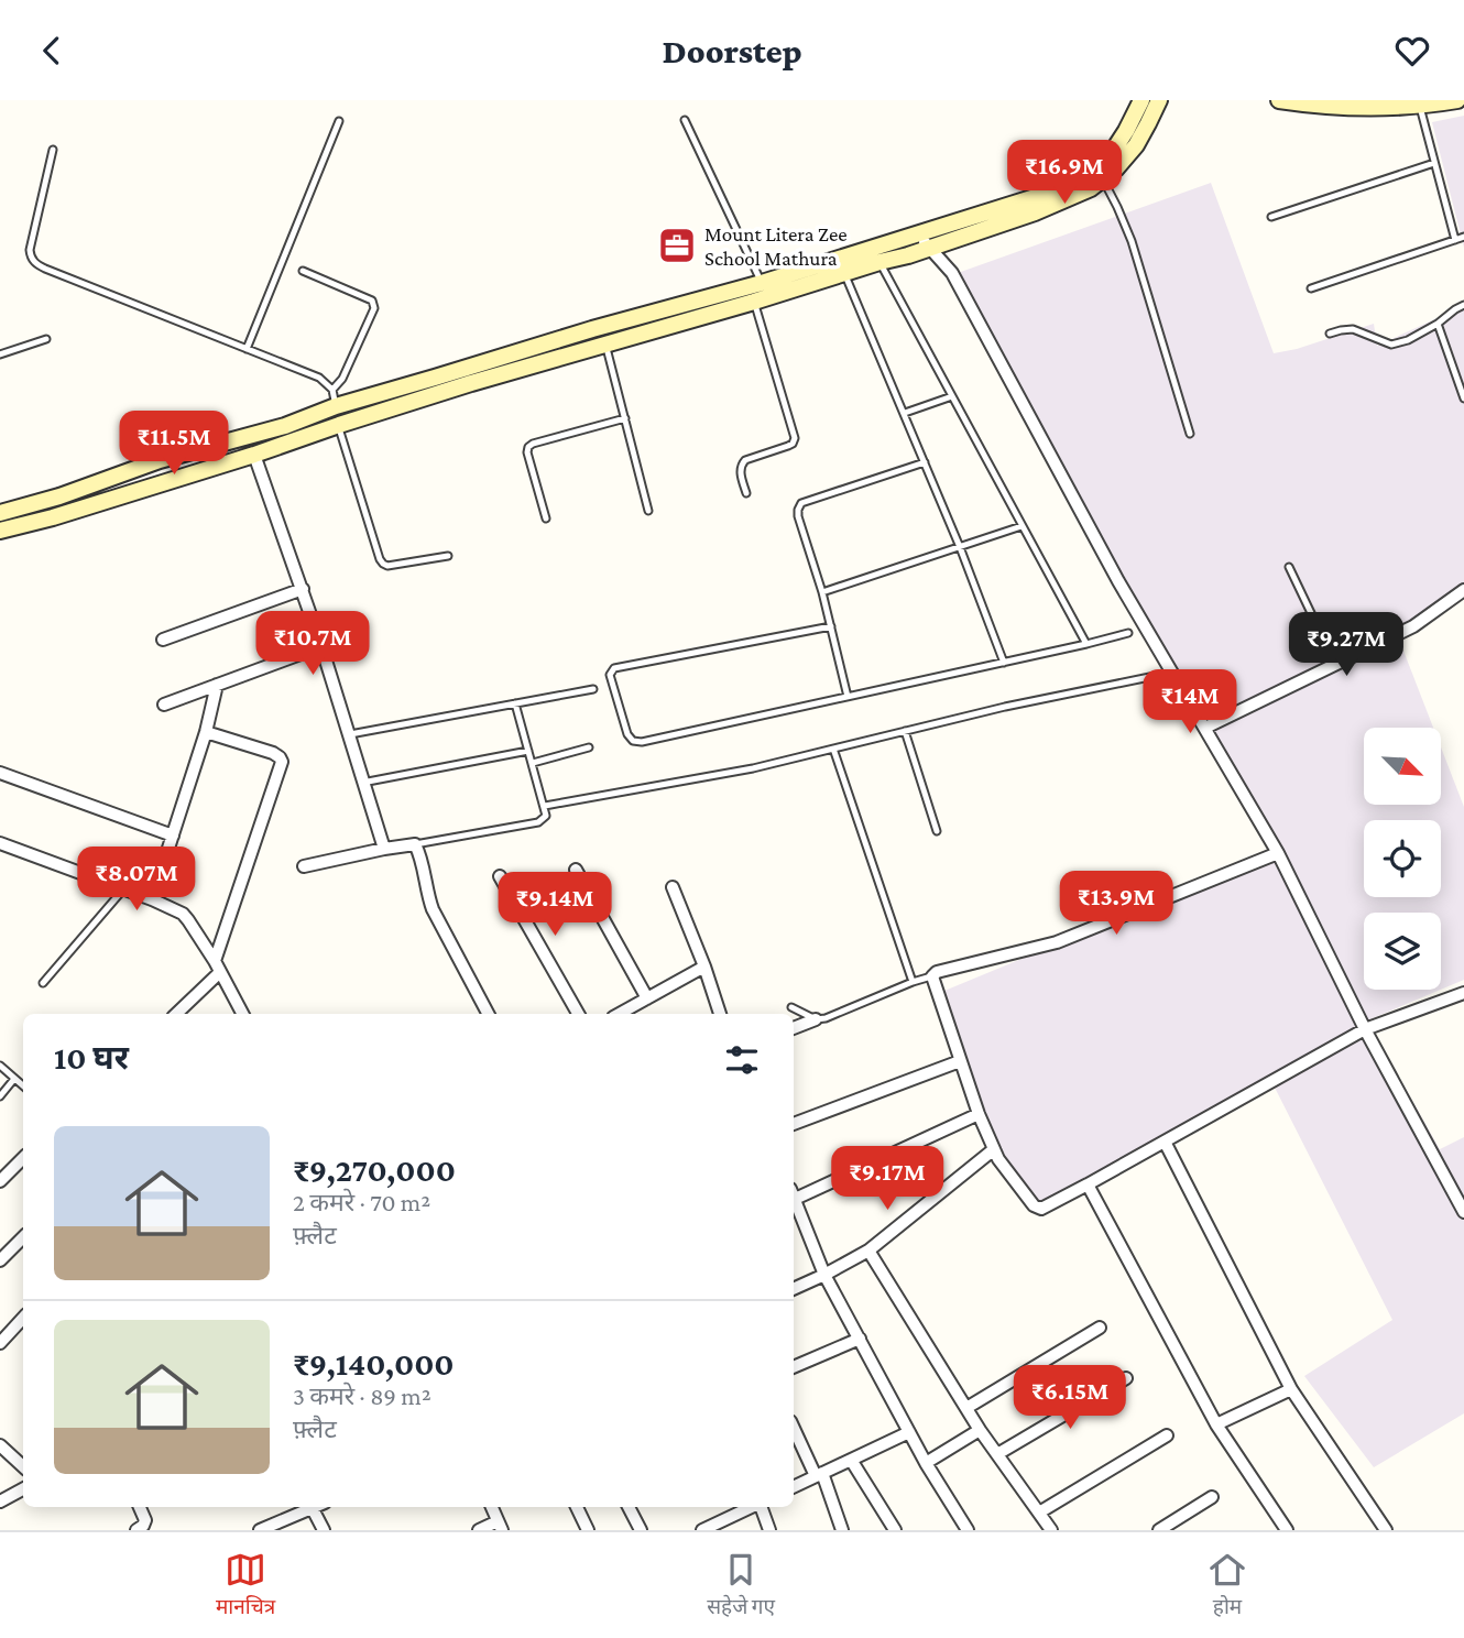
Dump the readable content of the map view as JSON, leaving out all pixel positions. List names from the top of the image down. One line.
{"places":{"office":["Mount Litera Zee School Mathura"]},"north":"bottom right","page":{"header":"Doorstep","price":["₹16.9M","₹11.5M","₹10.7M","₹9.27M","₹14M","₹8.07M","₹13.9M","₹9.14M","₹9.17M","₹6.15M"],"heading":"10 घर","list":[{"name":"₹9,270,000","note":"2 कमरे · 70 m² · फ़्लैट"},{"name":"₹9,140,000","note":"3 कमरे · 89 m² · फ़्लैट"}],"tabs":["मानचित्र","सहेजे गए","होम"]}}
